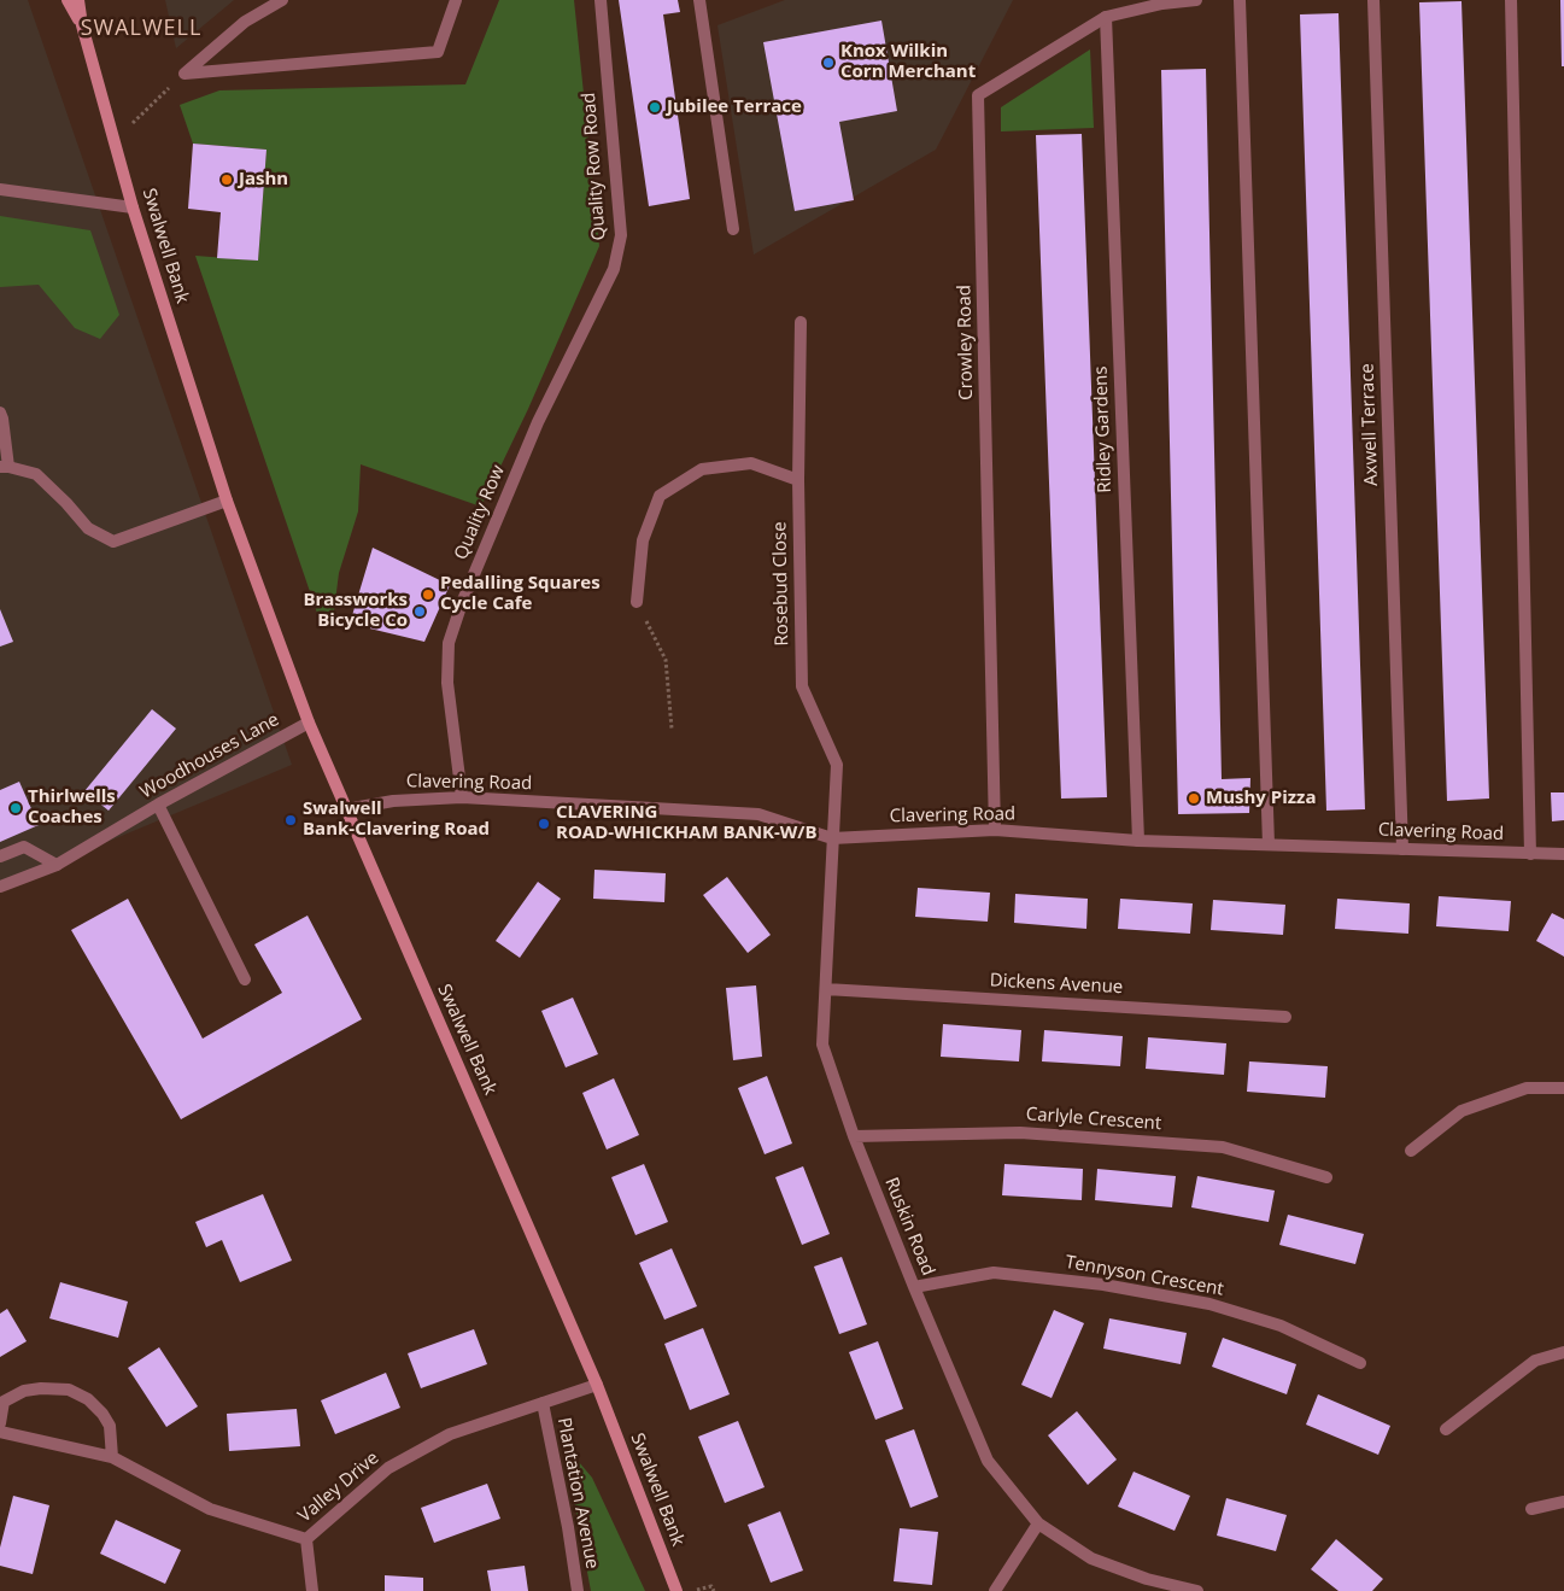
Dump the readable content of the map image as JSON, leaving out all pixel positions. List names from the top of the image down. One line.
{"streets":{"main road":["Swalwell Bank"],"street":["Quality Row Road","Crowley Road","Axwell Terrace","Ridley Gardens","Quality Row","Rosebud Close","Woodhouses Lane","Clavering Road","Dickens Avenue","Carlyle Crescent","Ruskin Road","Tennyson Crescent","Valley Drive","Plantation Avenue"]},"crossings":[["Quality Row Road","Quality Row"],["Swalwell Bank","Woodhouses Lane"],["Swalwell Bank","Clavering Road"],["Swalwell Bank","Valley Drive"],["Crowley Road","Ridley Gardens"],["Crowley Road","Clavering Road"],["Axwell Terrace","Clavering Road"],["Ridley Gardens","Clavering Road"],["Quality Row","Clavering Road"],["Rosebud Close","Clavering Road"],["Rosebud Close","Ruskin Road"],["Clavering Road","Ruskin Road"],["Dickens Avenue","Ruskin Road"],["Carlyle Crescent","Ruskin Road"],["Ruskin Road","Tennyson Crescent"],["Valley Drive","Plantation Avenue"]],"districts":["SWALWELL"],"places":["Knox Wilkin Corn Merchant","Jubilee Terrace","Jashn","Pedalling Squares Cycle Cafe","Brassworks Bicycle Co","Mushy Pizza","Thirlwells Coaches","Swalwell Bank-Clavering Road","CLAVERING ROAD-WHICKHAM BANK-W/B"]}
